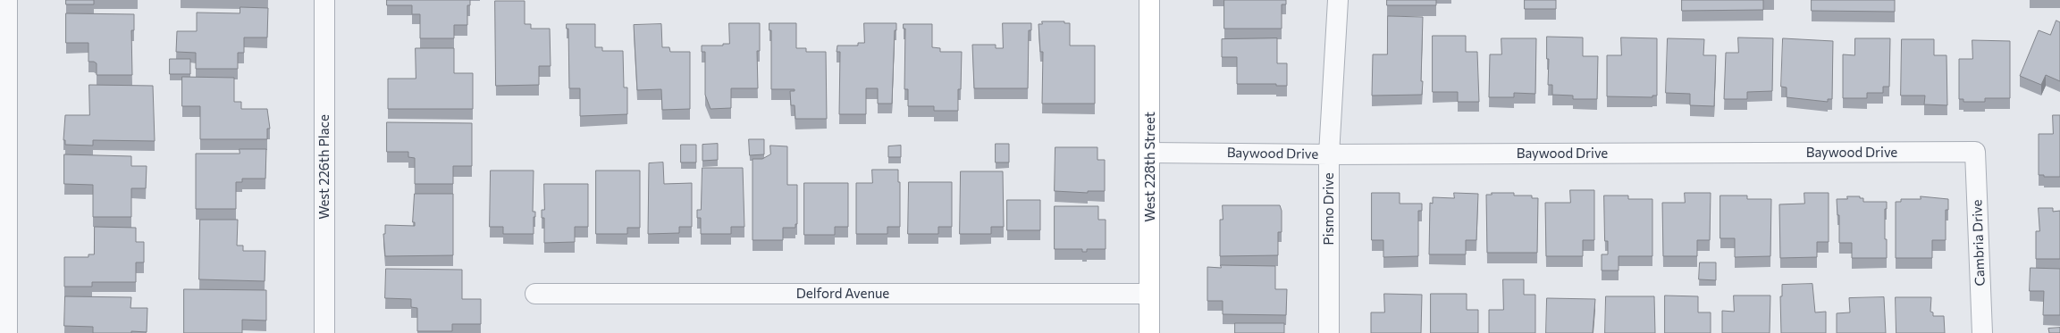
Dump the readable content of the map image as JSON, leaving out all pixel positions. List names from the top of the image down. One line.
{"streets":{"street":["Baywood Drive","West 226th Place","West 228th Street","Pismo Drive","Cambria Drive","Delford Avenue"]},"crossings":[["Baywood Drive","West 228th Street"],["Baywood Drive","Pismo Drive"],["Baywood Drive","Cambria Drive"],["West 228th Street","Delford Avenue"]]}
